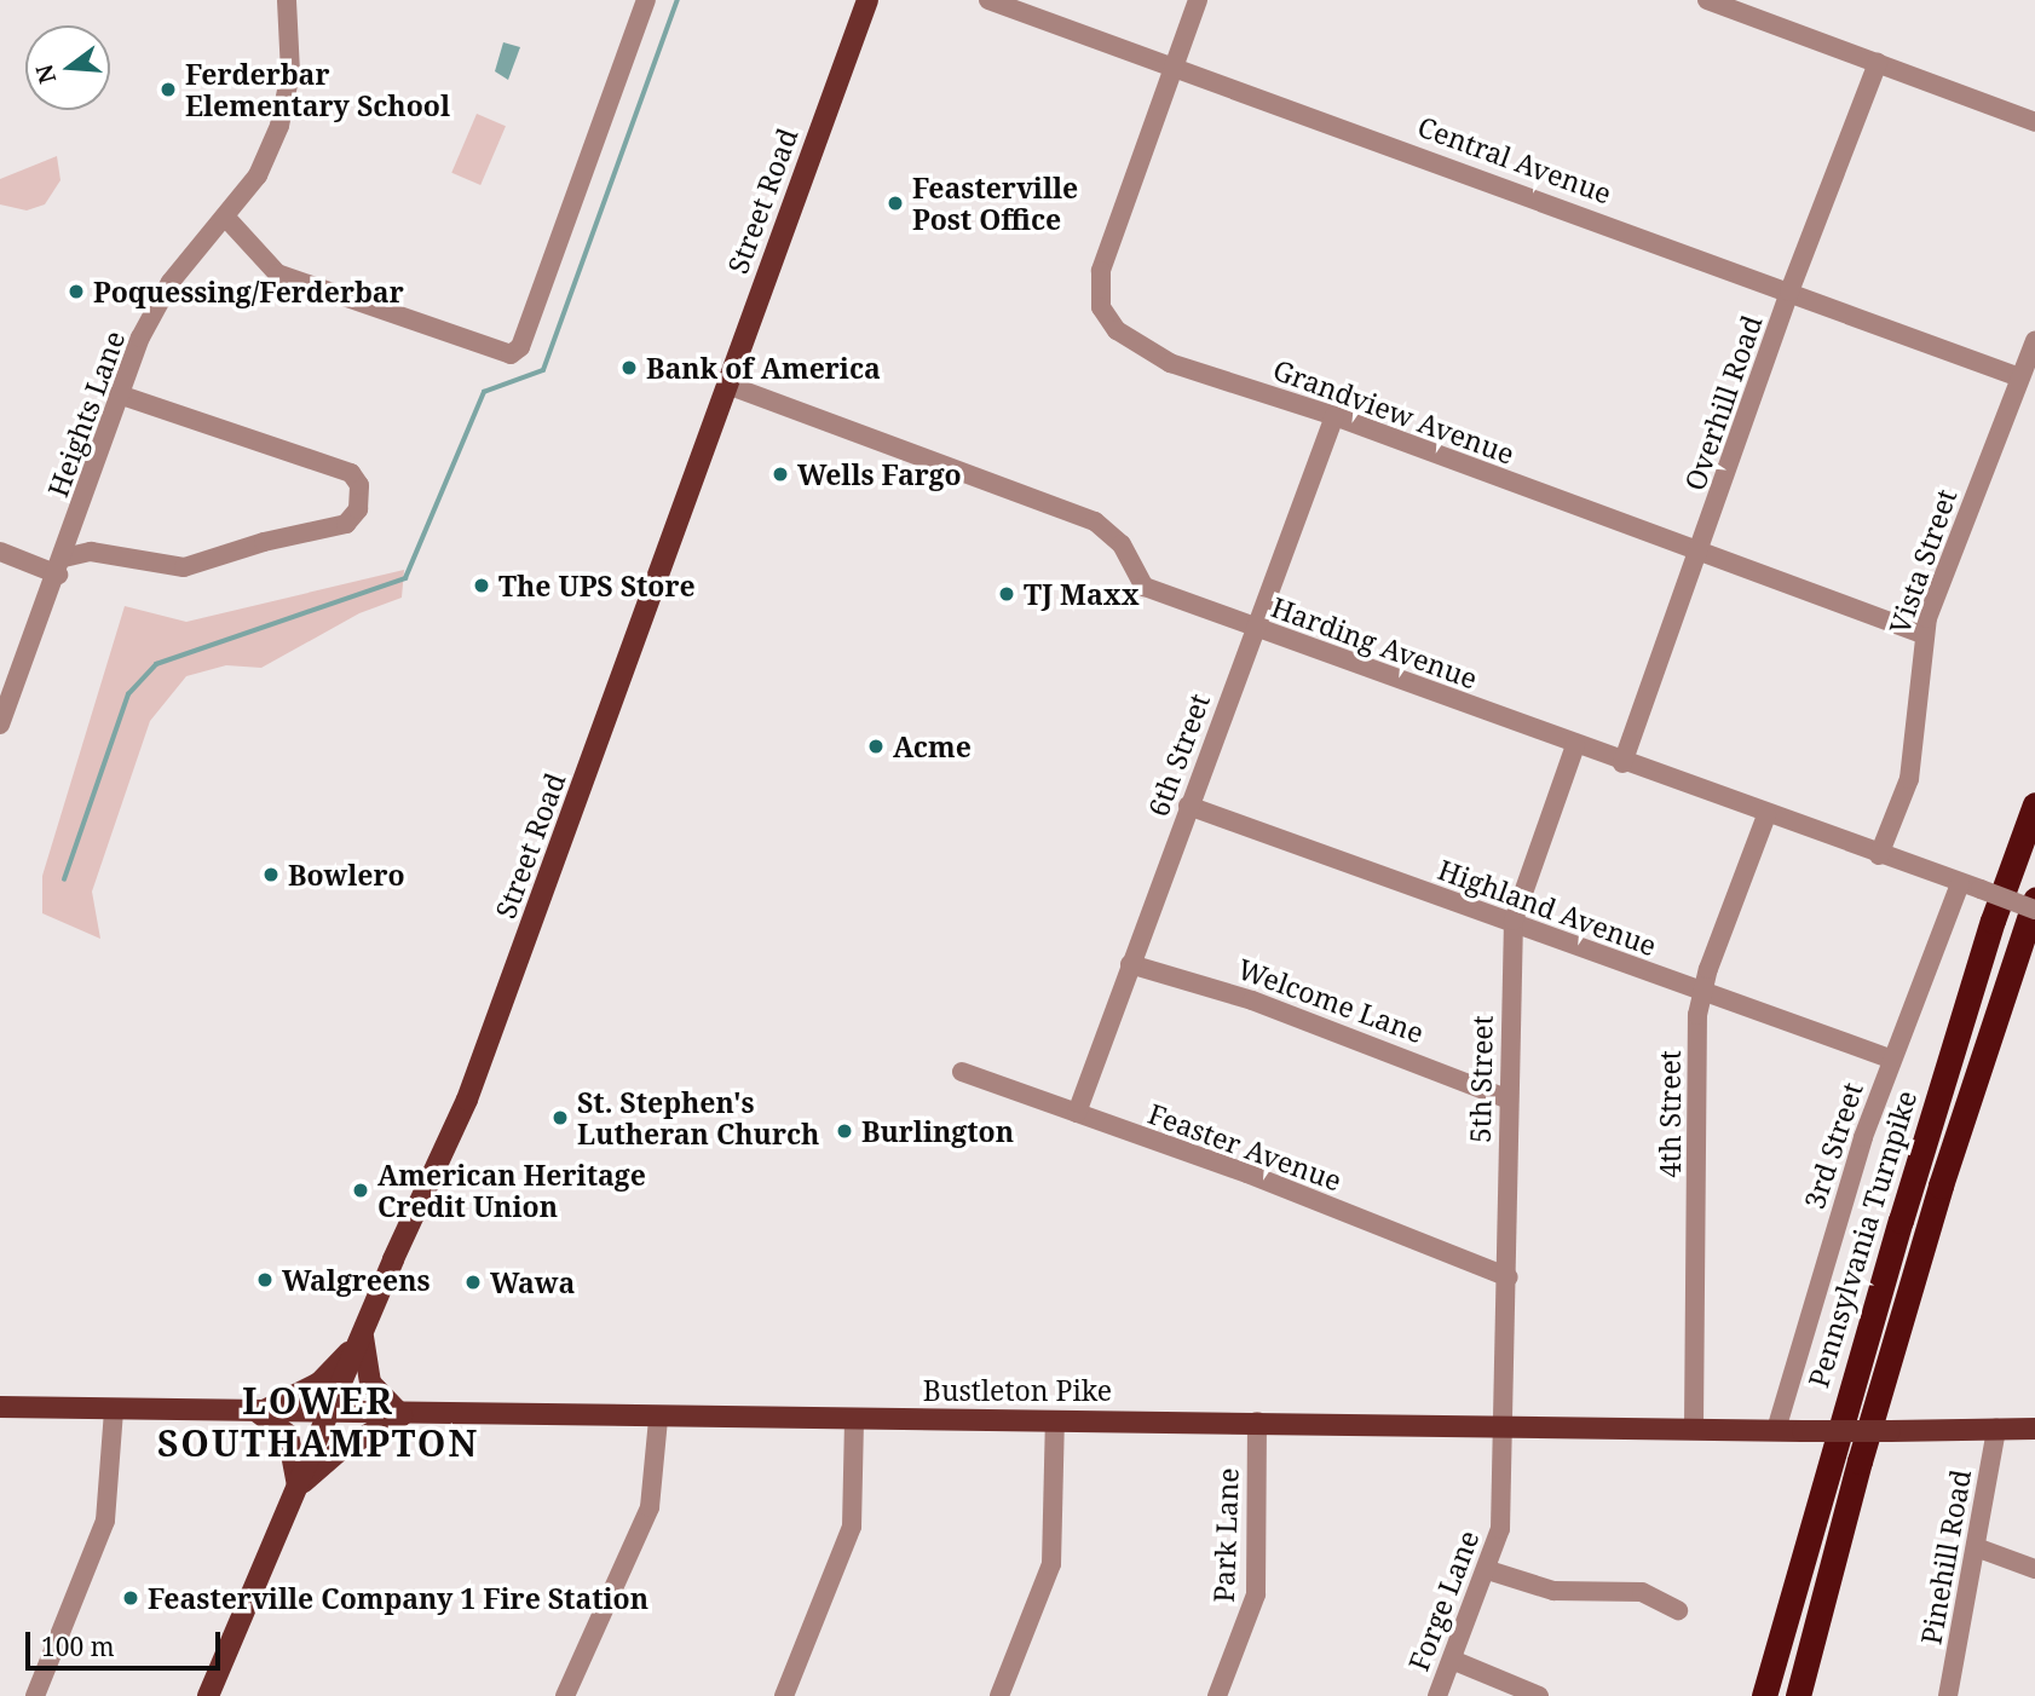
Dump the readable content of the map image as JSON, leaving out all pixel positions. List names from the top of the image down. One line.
{"streets":{"highway":["Pennsylvania Turnpike"],"main road":["Street Road","Bustleton Pike"],"street":["Central Avenue","Overhill Road","Grandview Avenue","Heights Lane","Vista Street","Harding Avenue","6th Street","Highland Avenue","Welcome Lane","5th Street","4th Street","3rd Street","Feaster Avenue","Park Lane","Pinehill Road","Forge Lane"]},"crossings":[["Central Avenue","Overhill Road"],["Central Avenue","Grandview Avenue"],["Central Avenue","Vista Street"],["Street Road","Harding Avenue"],["Street Road","Bustleton Pike"],["Overhill Road","Grandview Avenue"],["Overhill Road","Harding Avenue"],["Grandview Avenue","Vista Street"],["Grandview Avenue","6th Street"],["Vista Street","Harding Avenue"],["Harding Avenue","6th Street"],["Harding Avenue","5th Street"],["Harding Avenue","4th Street"],["Harding Avenue","3rd Street"],["6th Street","Highland Avenue"],["6th Street","Welcome Lane"],["6th Street","Feaster Avenue"],["Highland Avenue","5th Street"],["Highland Avenue","4th Street"],["Highland Avenue","3rd Street"],["Welcome Lane","5th Street"],["5th Street","Feaster Avenue"],["5th Street","Bustleton Pike"],["5th Street","Forge Lane"],["4th Street","Bustleton Pike"],["3rd Street","Bustleton Pike"],["Bustleton Pike","Park Lane"],["Bustleton Pike","Pinehill Road"],["Bustleton Pike","Forge Lane"]],"districts":["LOWER SOUTHAMPTON"],"places":["Ferderbar Elementary School","Feasterville Post Office","Poquessing/Ferderbar","Bank of America","Wells Fargo","The UPS Store","TJ Maxx","Acme","Bowlero","St. Stephen's Lutheran Church","Burlington","American Heritage Credit Union","Walgreens","Wawa","Feasterville Company 1 Fire Station"],"scale_bar":"100 m","north":"left"}
